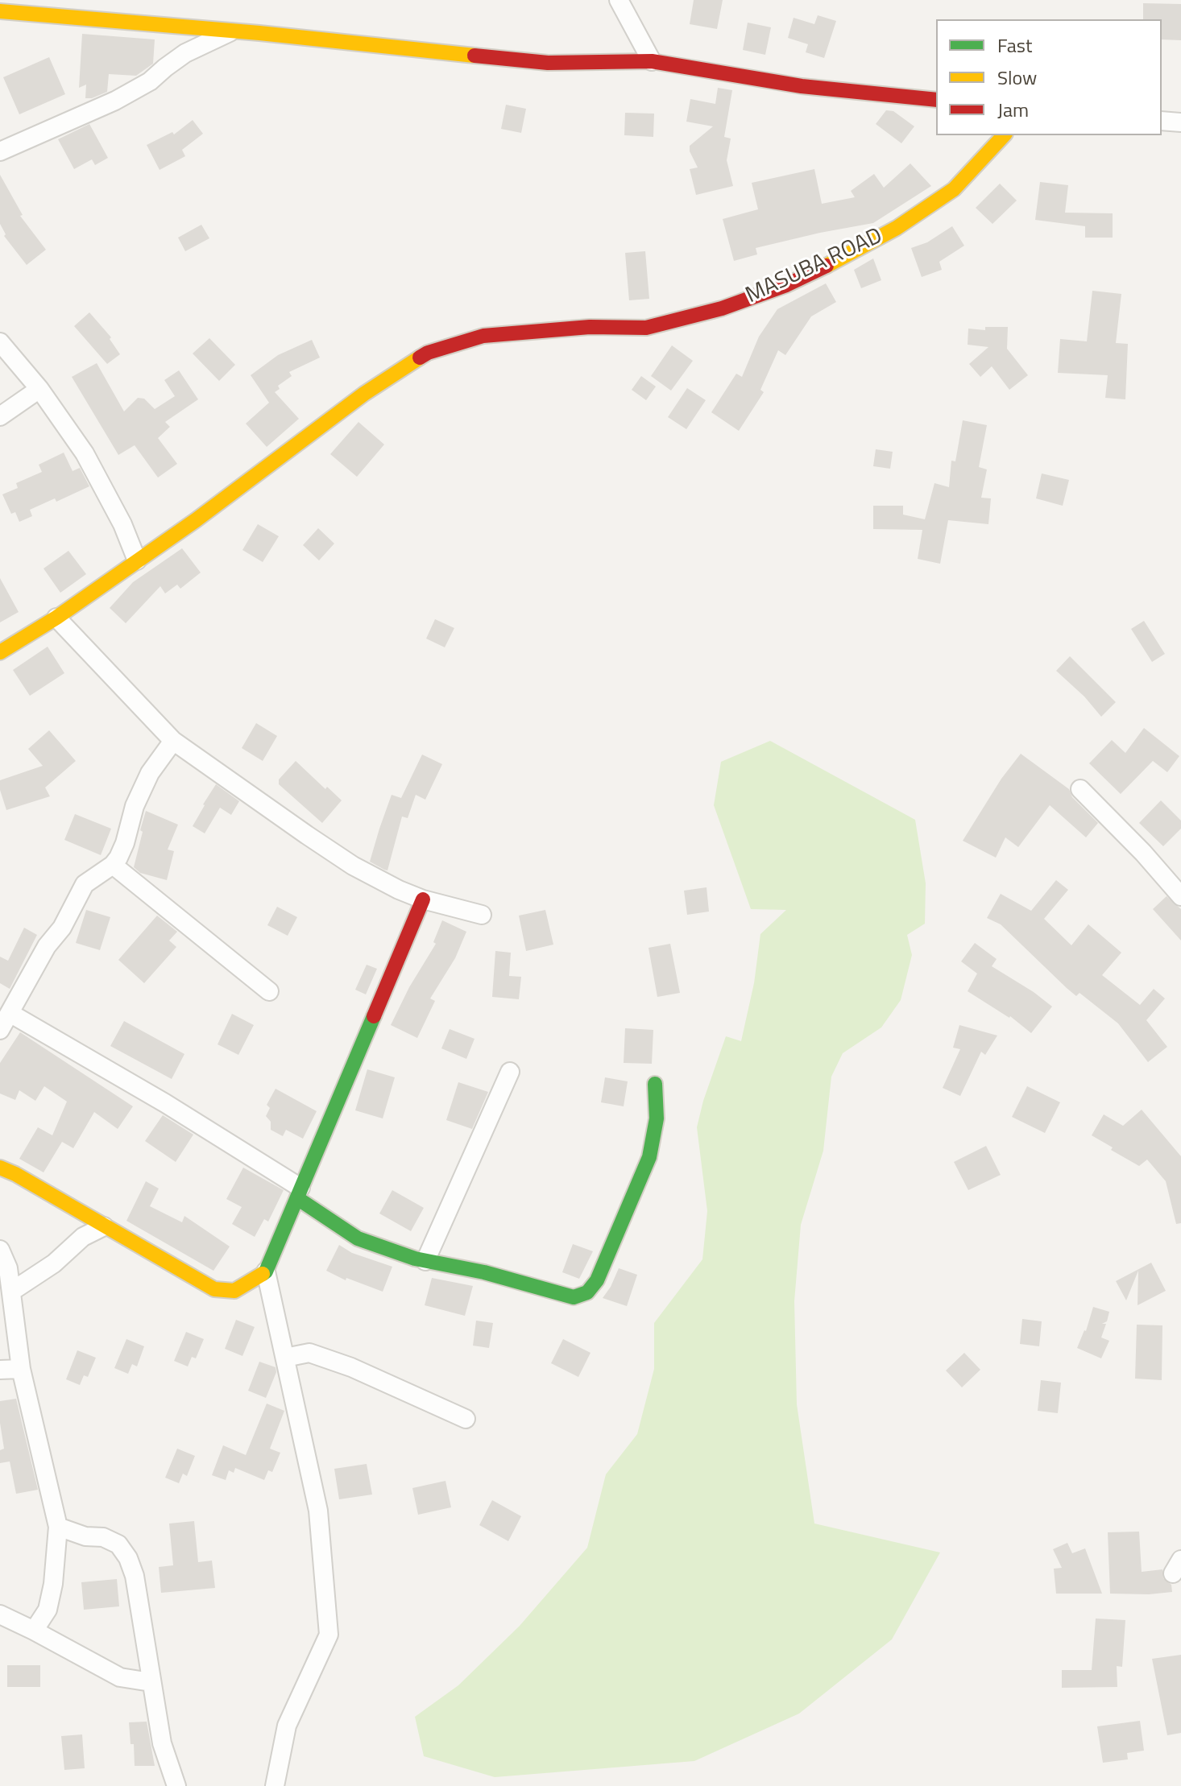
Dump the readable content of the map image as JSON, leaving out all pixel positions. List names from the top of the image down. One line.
{"streets":{"street":["MASUBA ROAD"]},"legend":["Fast","Slow","Jam"]}
